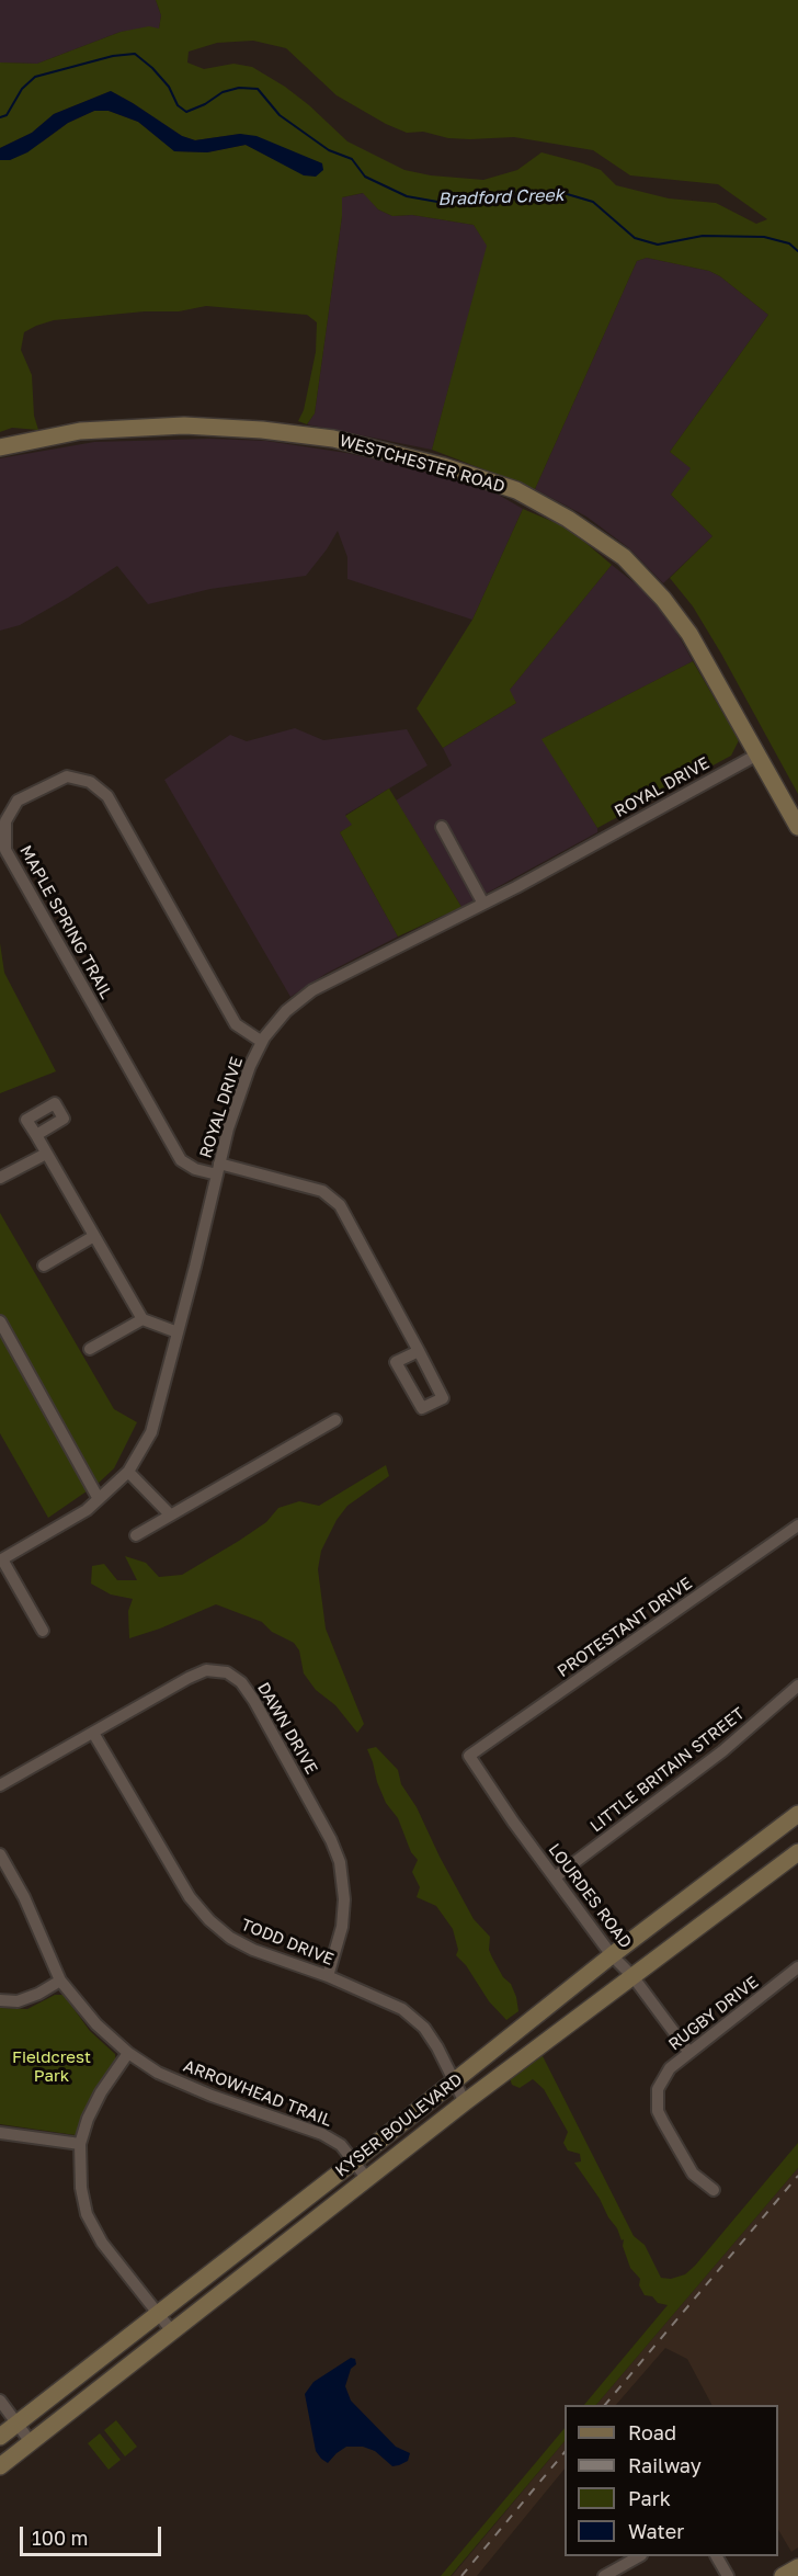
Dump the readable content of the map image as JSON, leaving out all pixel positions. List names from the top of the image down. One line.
{"streets":{"street":["WESTCHESTER ROAD","ROYAL DRIVE","MAPLE SPRING TRAIL","PROTESTANT DRIVE","DAWN DRIVE","LITTLE BRITAIN STREET","LOURDES ROAD","TODD DRIVE","RUGBY DRIVE","ARROWHEAD TRAIL","KYSER BOULEVARD"]},"crossings":[["WESTCHESTER ROAD","ROYAL DRIVE"],["ROYAL DRIVE","MAPLE SPRING TRAIL"],["PROTESTANT DRIVE","LOURDES ROAD"],["DAWN DRIVE","TODD DRIVE"],["LITTLE BRITAIN STREET","LOURDES ROAD"],["LOURDES ROAD","RUGBY DRIVE"],["LOURDES ROAD","KYSER BOULEVARD"],["TODD DRIVE","KYSER BOULEVARD"],["ARROWHEAD TRAIL","KYSER BOULEVARD"]],"water":["Bradford Creek"],"parks":["Fieldcrest Park"],"legend":["Road","Railway","Park","Water"],"scale_bar":"100 m"}
